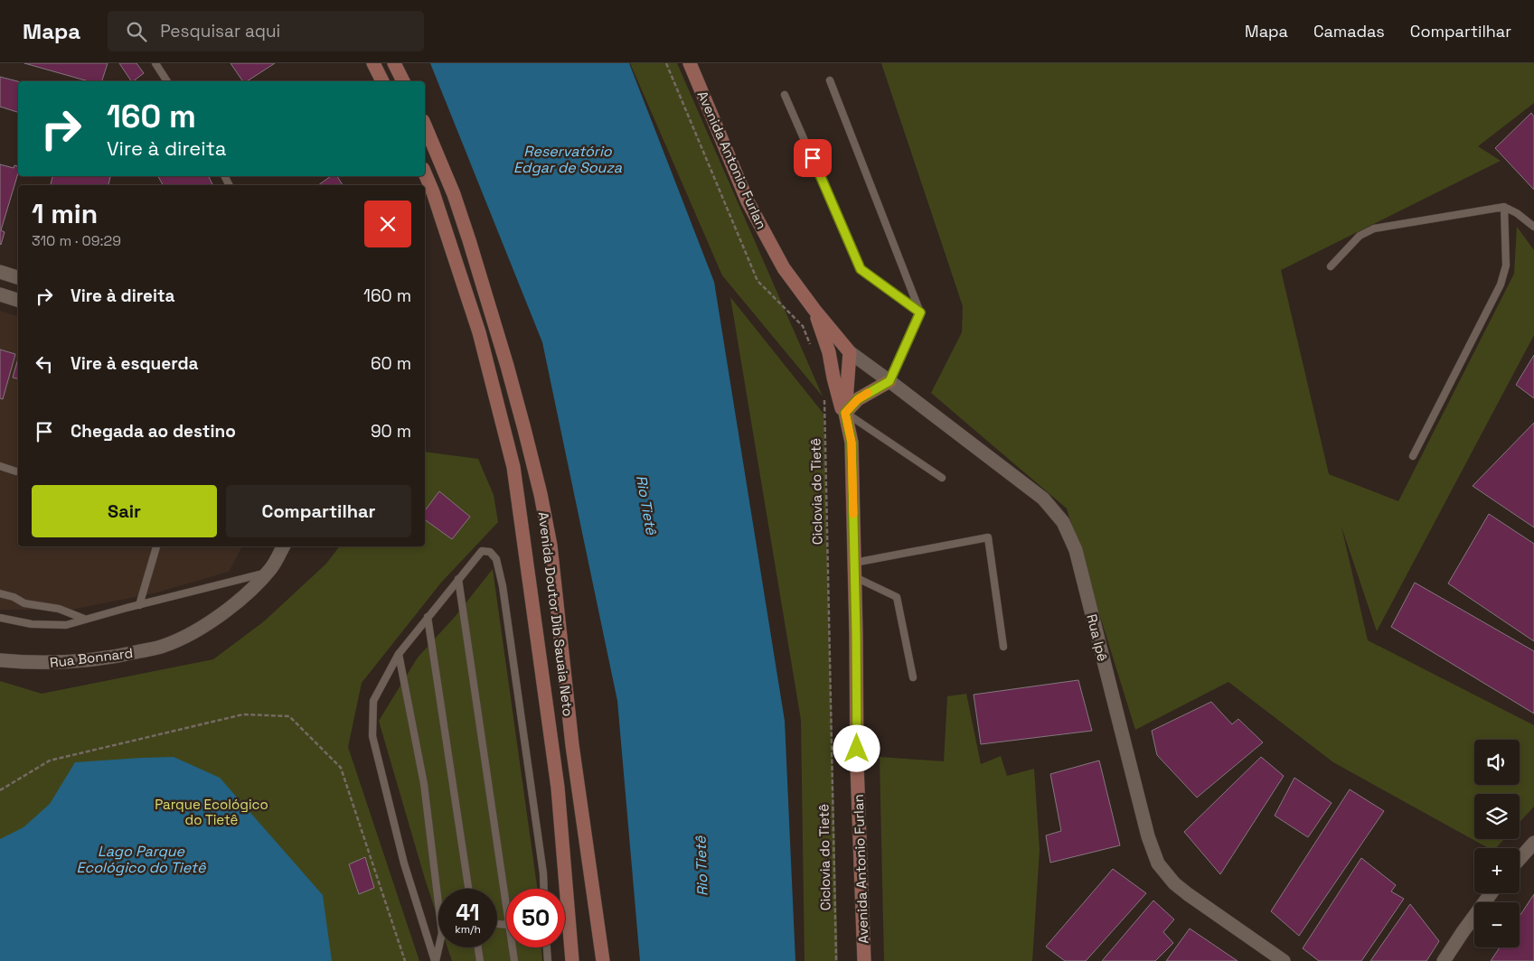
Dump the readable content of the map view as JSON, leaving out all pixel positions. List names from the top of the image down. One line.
{"streets":{"main road":["Avenida Antonio Furlan","Avenida Doutor Dib Sauaia Neto"],"street":["Rua Ipê","Rua Bonnard"],"path":["Ciclovia do Tietê"]},"crossings":[["Avenida Antonio Furlan","Rua Ipê"]],"water":["Reservatório Edgar de Souza","Rio Tietê","Lago Parque Ecológico do Tietê"],"parks":["Parque Ecológico do Tietê"],"page":{"header":"Mapa","search":"Pesquisar aqui","nav":["Mapa","Camadas","Compartilhar"],"turn":["160 m","Vire à direita"],"heading":["1 min","310 m · 09:29"],"list":[{"name":"Vire à direita","value":"160 m"},{"name":"Vire à esquerda","value":"60 m"},{"name":"Chegada ao destino","value":"90 m"}],"buttons":["Sair","Compartilhar"],"map_buttons":["+","−"],"speed":"41 km/h","limit":"50"}}
